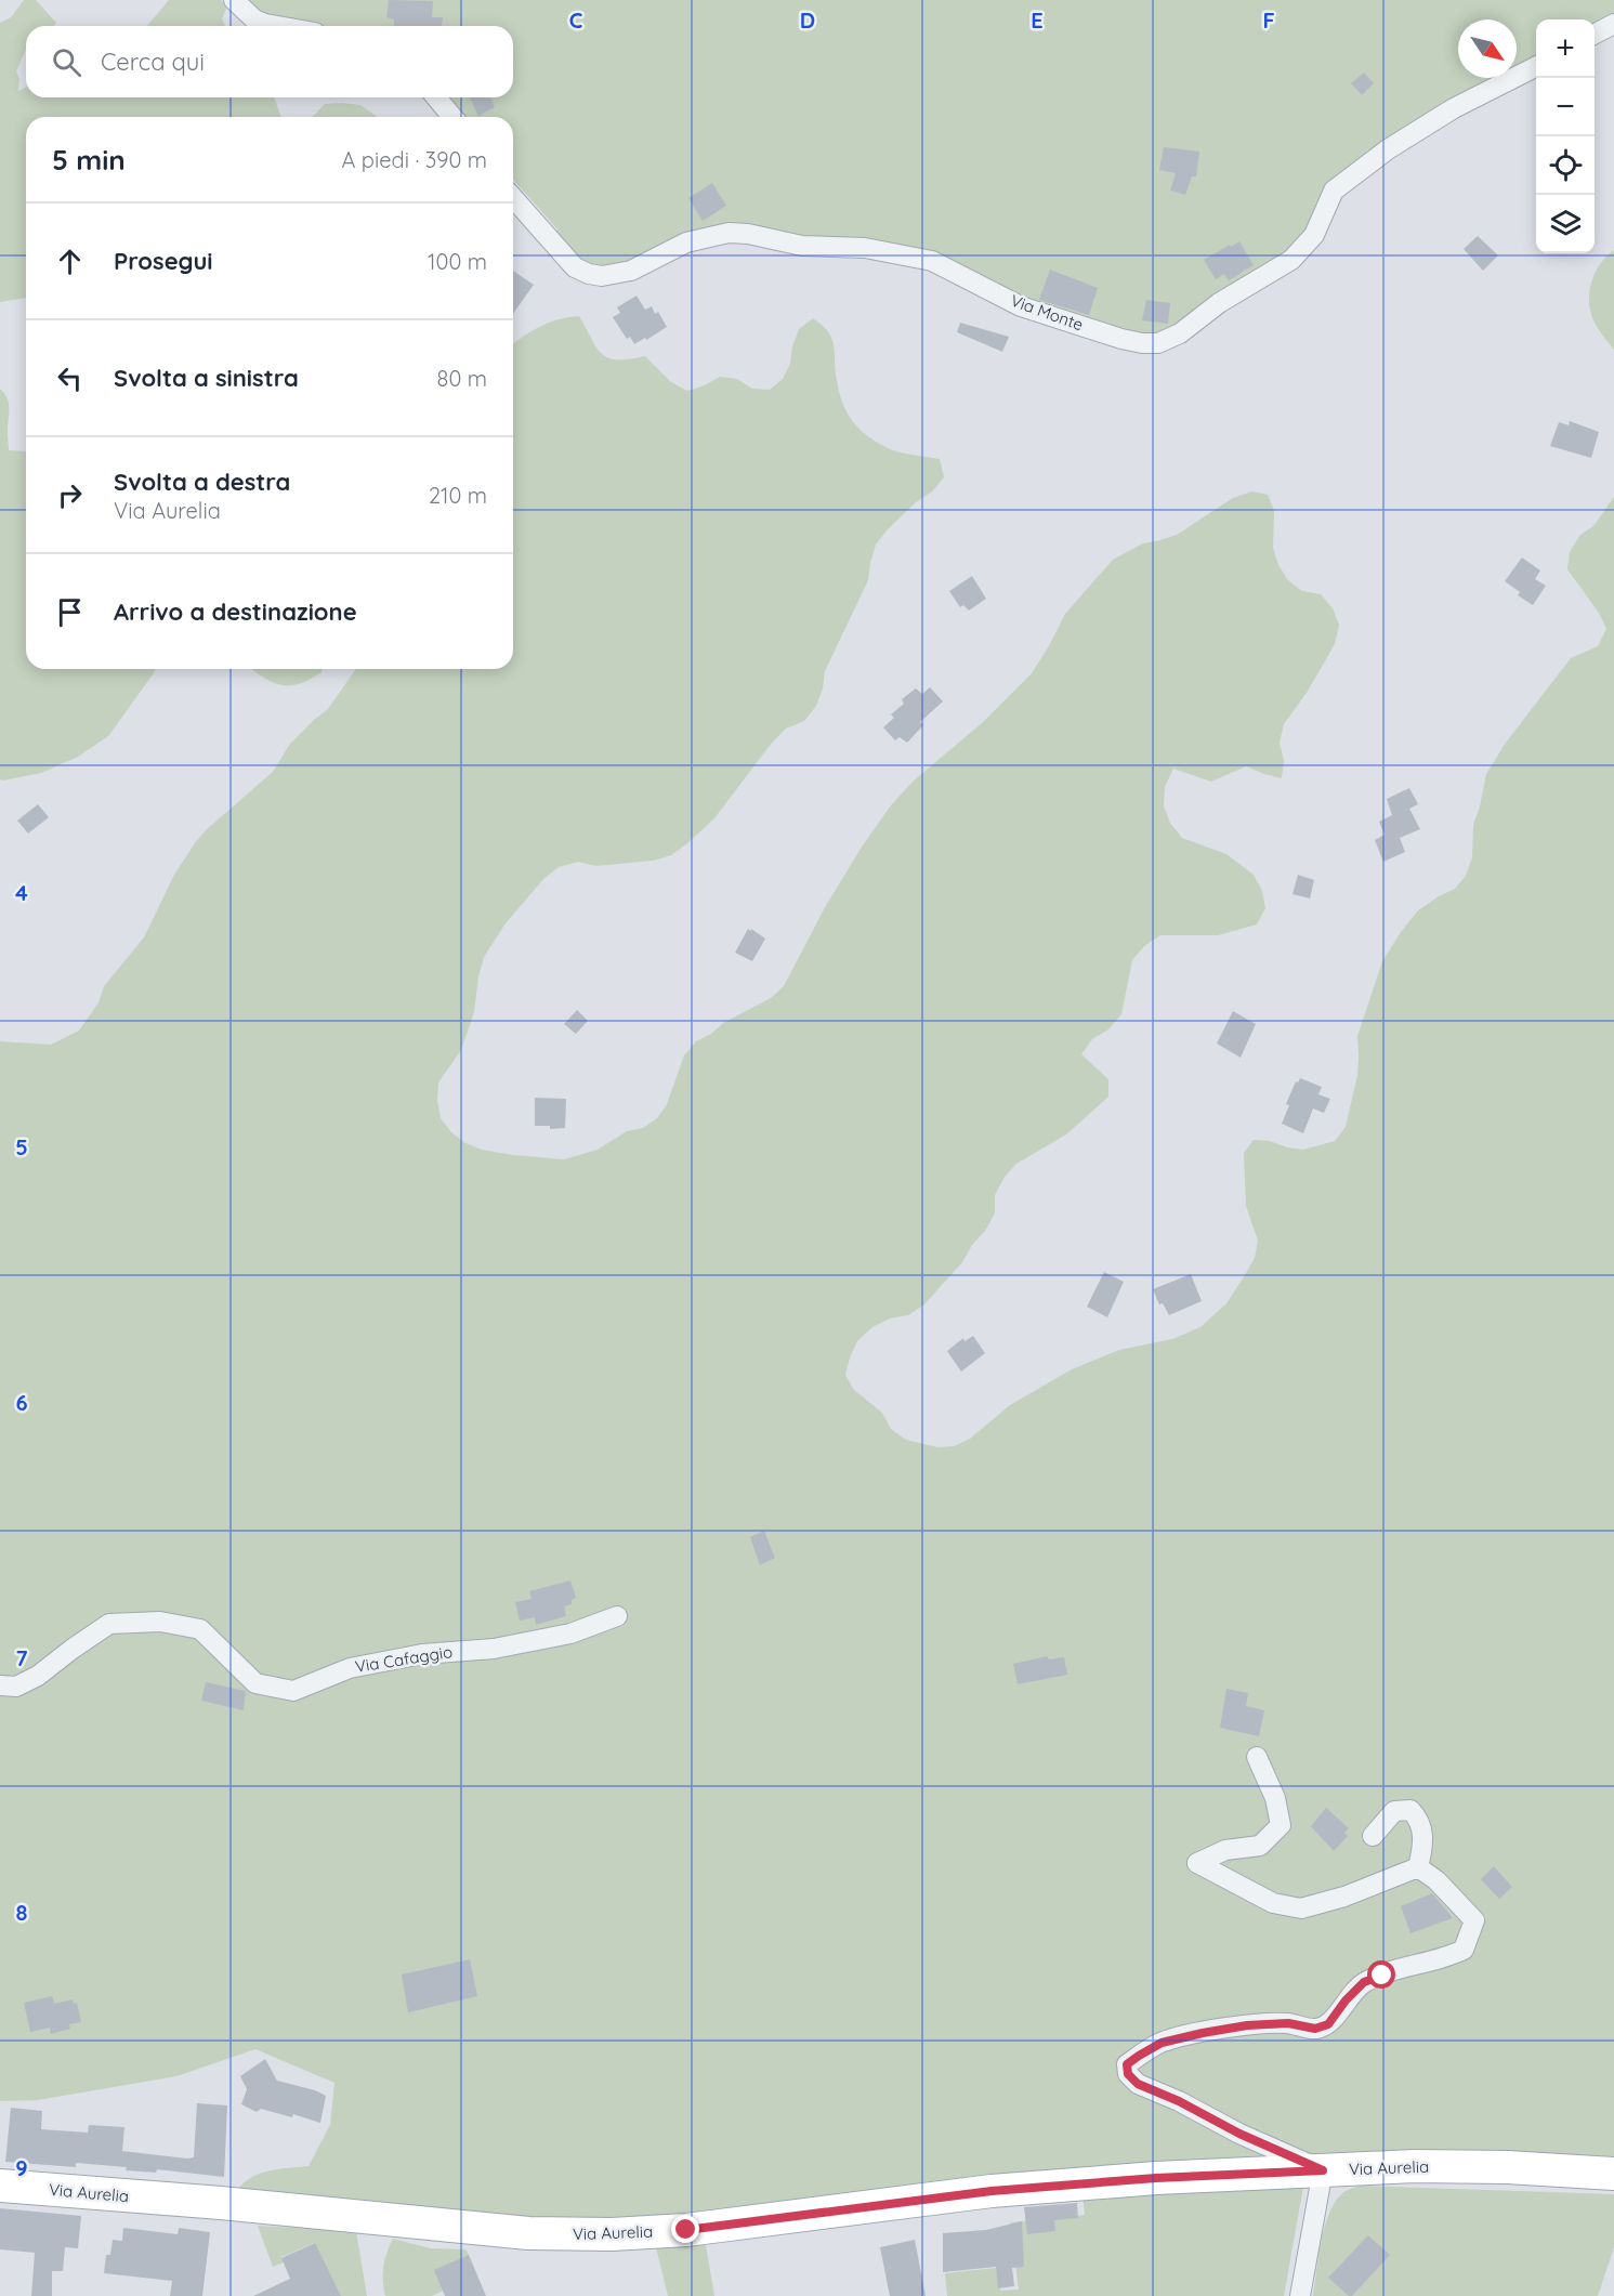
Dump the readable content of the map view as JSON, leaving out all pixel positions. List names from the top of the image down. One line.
{"streets":{"main road":["Via Aurelia"],"street":["Via Monte","Via Cafaggio"]},"north":"bottom right","page":{"map_buttons":["+","−"],"search":"Cerca qui","heading":["5 min","A piedi · 390 m"],"list":[["Prosegui","100 m"],["Svolta a sinistra","80 m"],["Svolta a destra","Via Aurelia","210 m"],"Arrivo a destinazione"]},"grid":{"columns":["C","D","E","F"],"rows":["4","5","6","7","8","9"]}}
